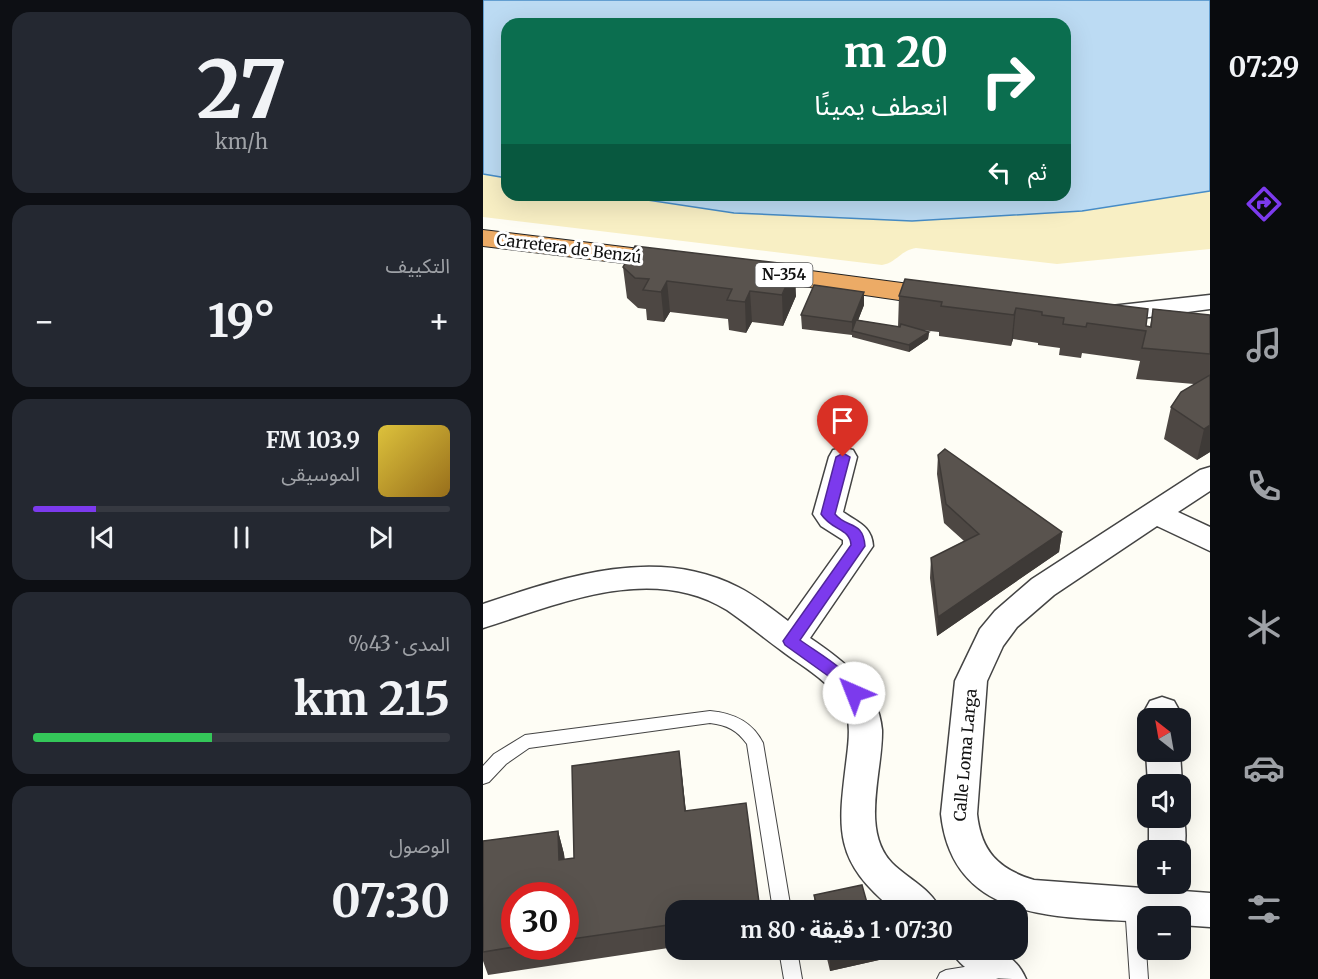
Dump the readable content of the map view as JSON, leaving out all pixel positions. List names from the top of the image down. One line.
{"streets":{"highway":["Carretera de Benzú","N-354"],"street":["Calle Loma Larga"]},"north":"top left","page":{"tabs":"07:29","tile":[["27","km/h"],"التكييف",["المدى · 43%","215 km"],["الوصول","07:30"]],"turn":["20 m","انعطف يمينًا"],"then":"ثم","heat":["−","19°","+"],"song":["103.9 FM","الموسيقى"],"map_buttons":["+","−"],"limit":"30","trip":"07:30 · 1 دقيقة · 80 m"}}
